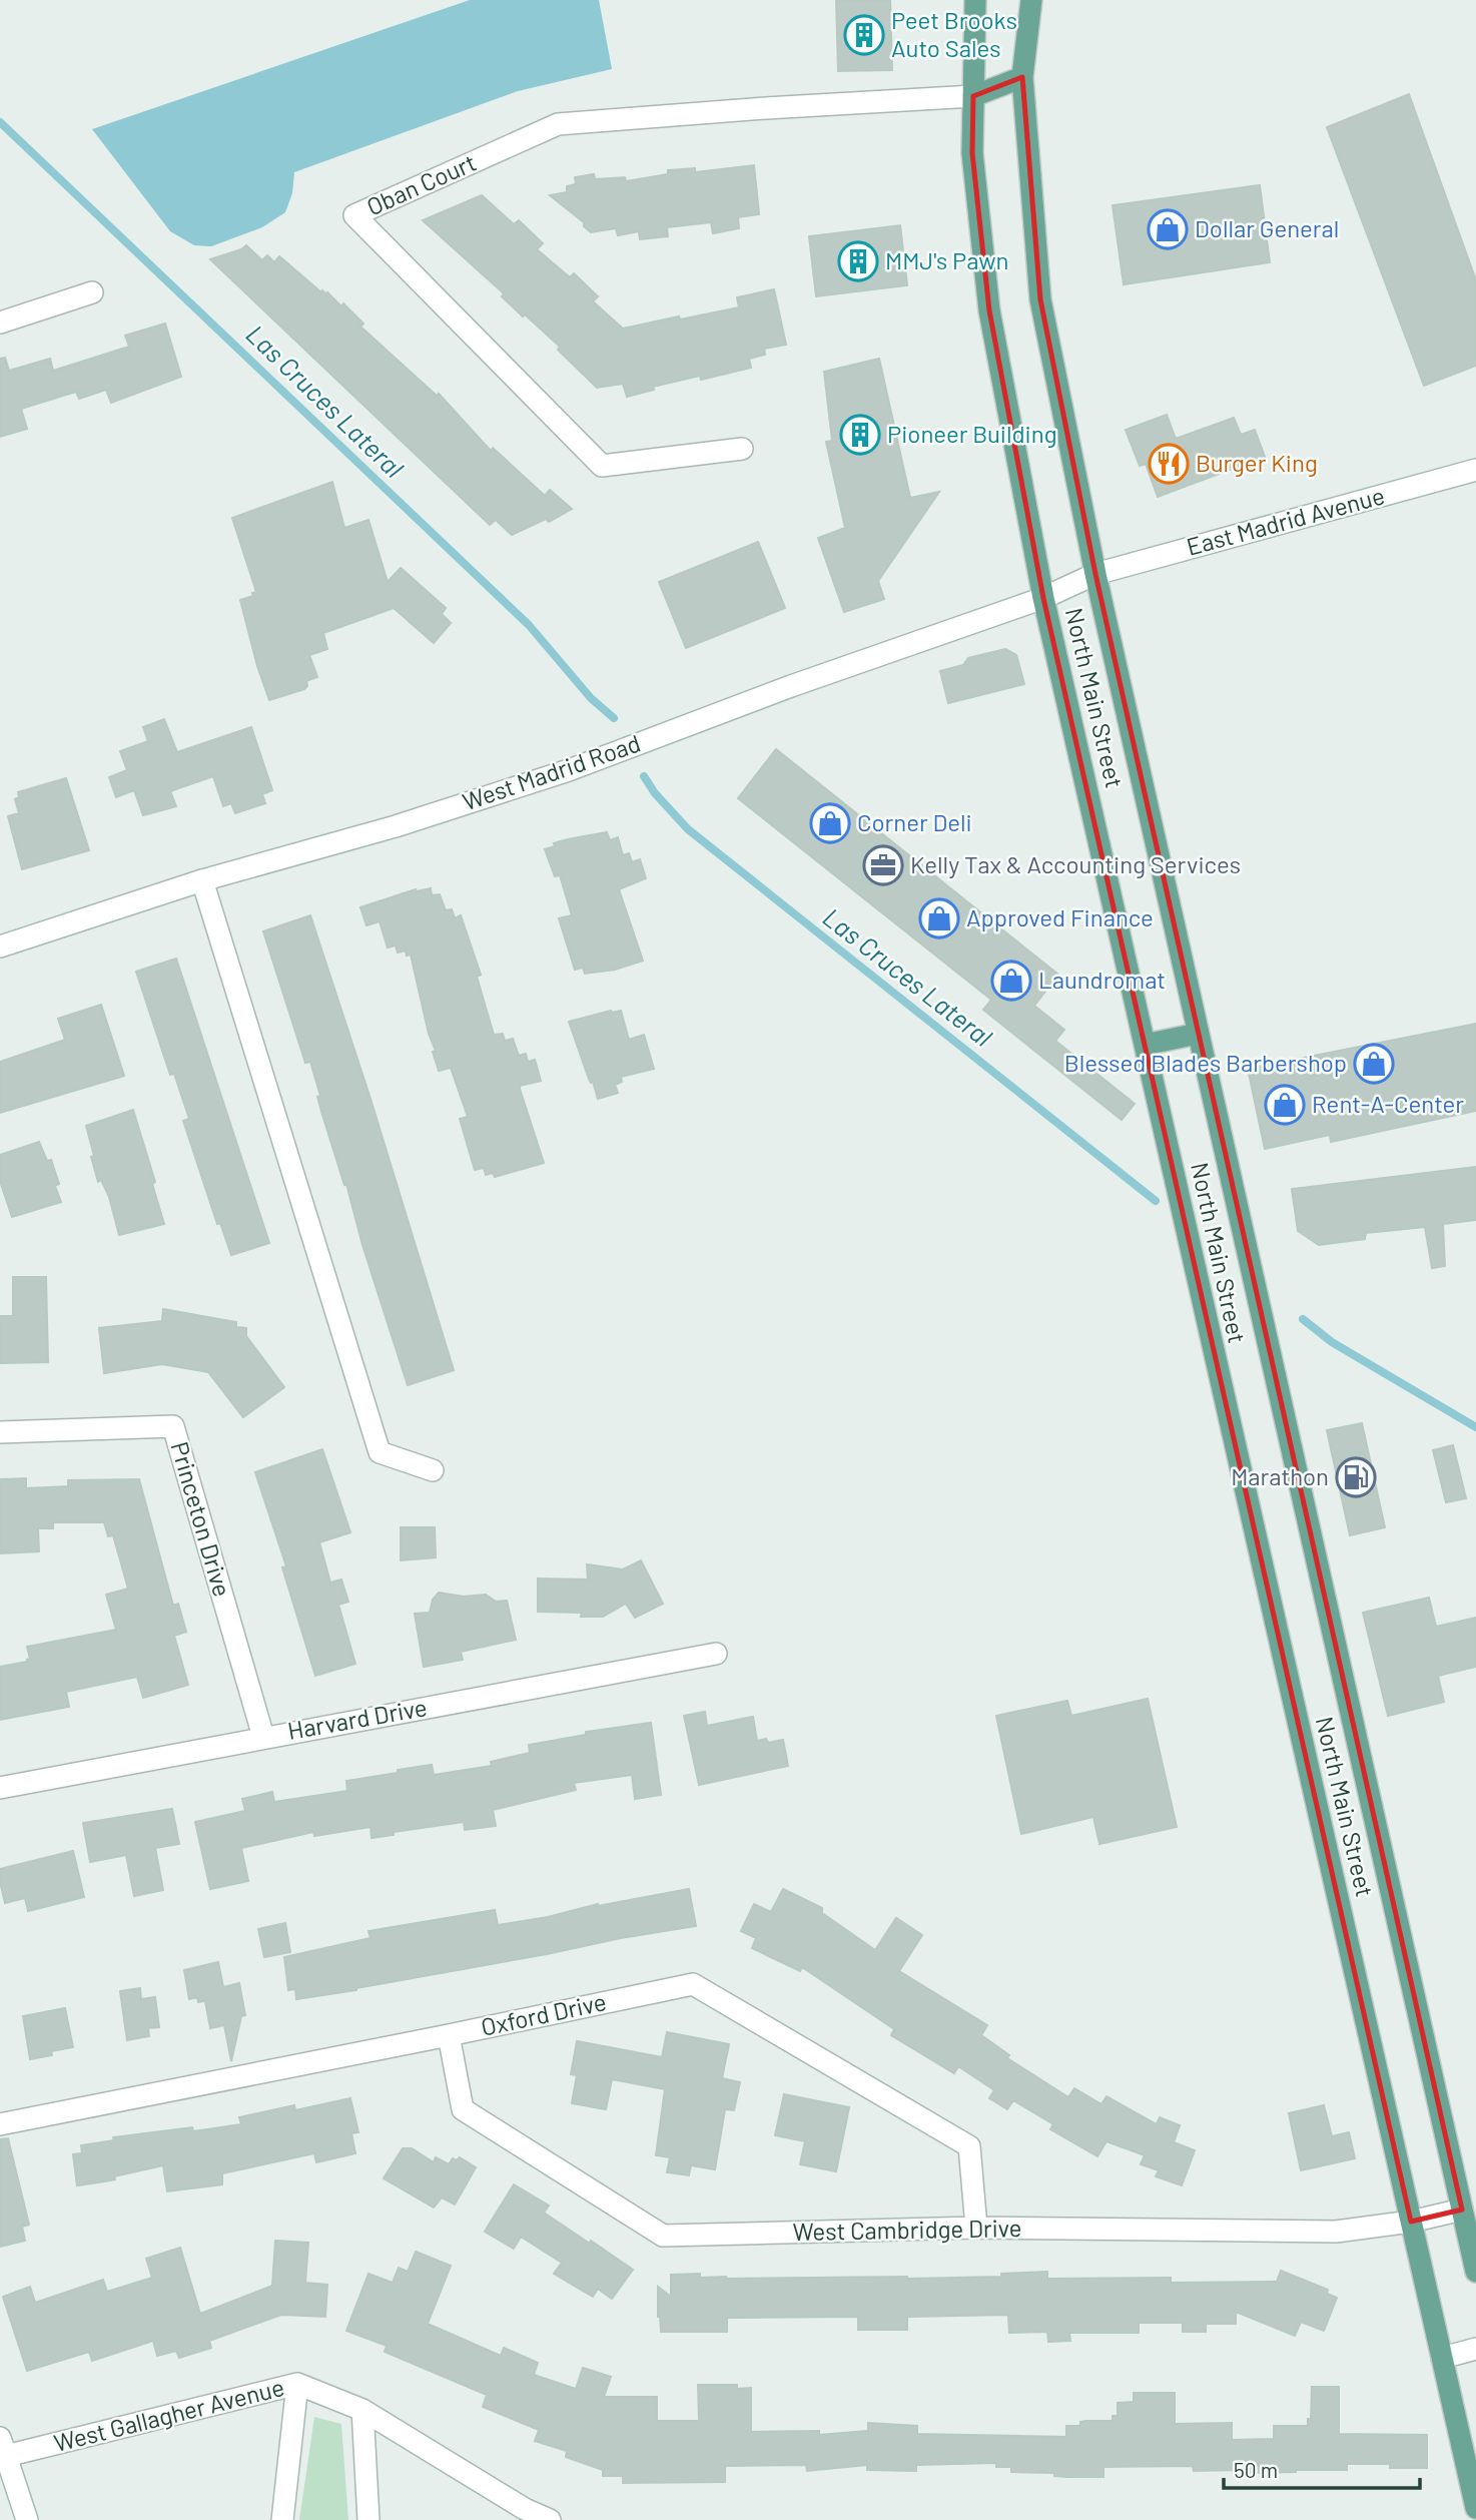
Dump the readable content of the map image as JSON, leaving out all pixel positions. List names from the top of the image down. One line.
{"streets":{"main road":["North Main Street"],"street":["Oban Court","East Madrid Avenue","West Madrid Road","Princeton Drive","Harvard Drive","Oxford Drive","West Cambridge Drive","West Gallagher Avenue"]},"crossings":[["Oban Court","North Main Street"],["East Madrid Avenue","North Main Street"],["East Madrid Avenue","West Madrid Road"],["North Main Street","West Madrid Road"],["North Main Street","West Cambridge Drive"],["Princeton Drive","Harvard Drive"],["Oxford Drive","West Cambridge Drive"]],"water":["Las Cruces Lateral"],"places":{"building":["Peet Brooks Auto Sales","MMJ's Pawn","Pioneer Building"],"shop":["Dollar General","Corner Deli","Approved Finance","Laundromat","Blessed Blades Barbershop","Rent-A-Center"],"restaurant":["Burger King"],"office":["Kelly Tax & Accounting Services"],"fuel station":["Marathon"]},"scale_bar":"50 m"}
